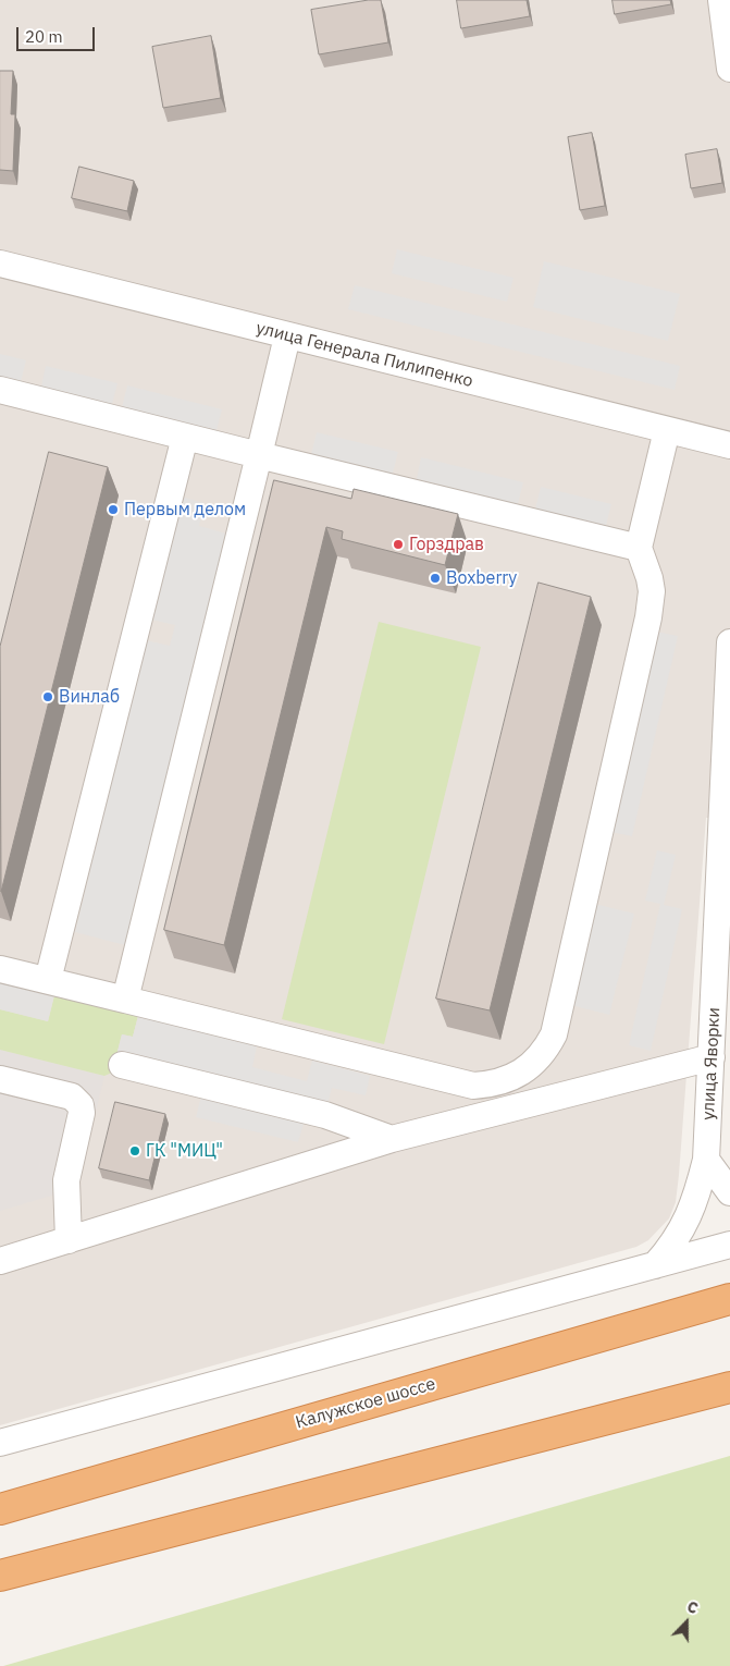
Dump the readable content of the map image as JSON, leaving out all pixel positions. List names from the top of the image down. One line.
{"streets":{"highway":["Калужское шоссе"],"street":["улица Генерала Пилипенко","улица Яворки"]},"places":["Первым делом","Горздрав","Boxberry","Винлаб","ГК \"МИЦ\""],"scale_bar":"20 m","north":"top"}
